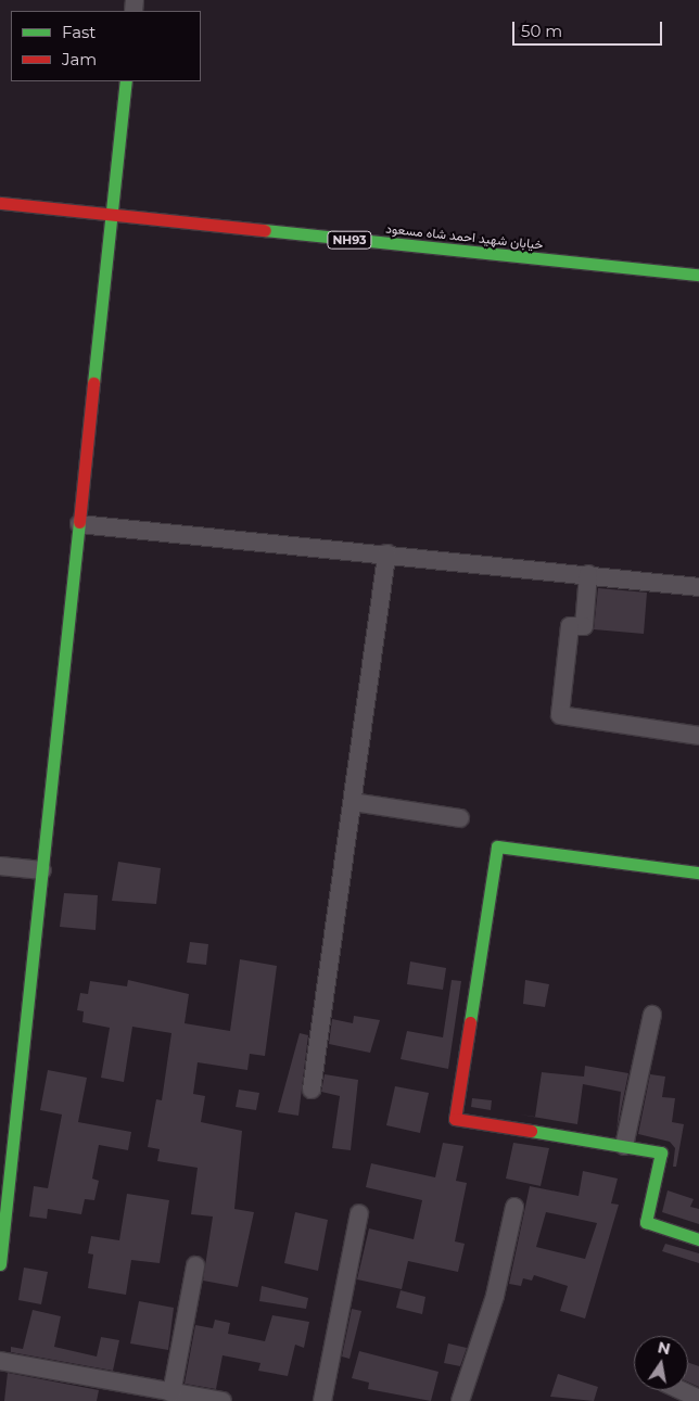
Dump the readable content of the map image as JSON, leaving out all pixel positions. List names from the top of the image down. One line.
{"streets":{"street":["خیابان شهید احمد شاه مسعود","NH93"]},"legend":["Fast","Jam"],"scale_bar":"50 m","north":"top"}
